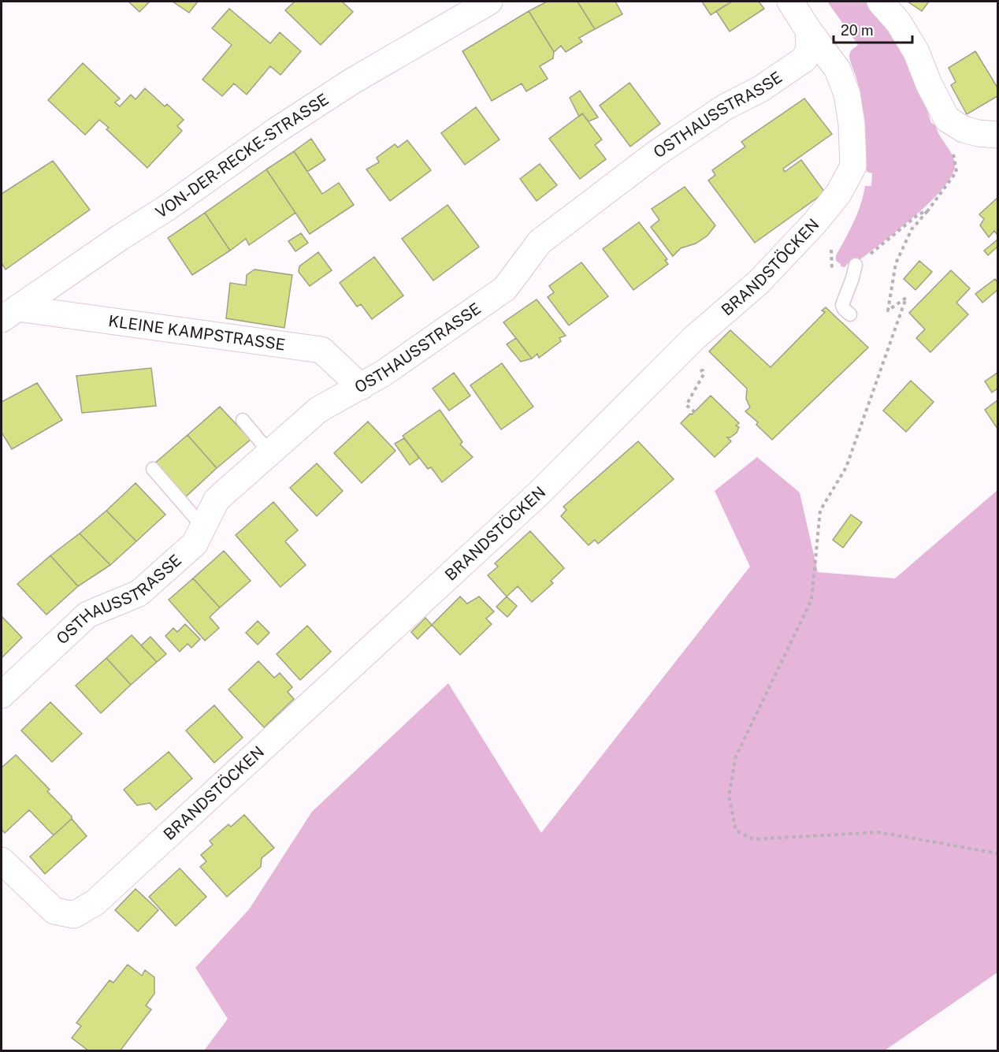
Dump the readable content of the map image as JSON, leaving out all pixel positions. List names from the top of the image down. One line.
{"streets":{"street":["OSTHAUSSTRASSE","VON-DER-RECKE-STRASSE","BRANDSTÖCKEN","KLEINE KAMPSTRASSE"]},"crossings":[["OSTHAUSSTRASSE","BRANDSTÖCKEN"],["OSTHAUSSTRASSE","KLEINE KAMPSTRASSE"],["VON-DER-RECKE-STRASSE","KLEINE KAMPSTRASSE"]],"scale_bar":"20 m"}
